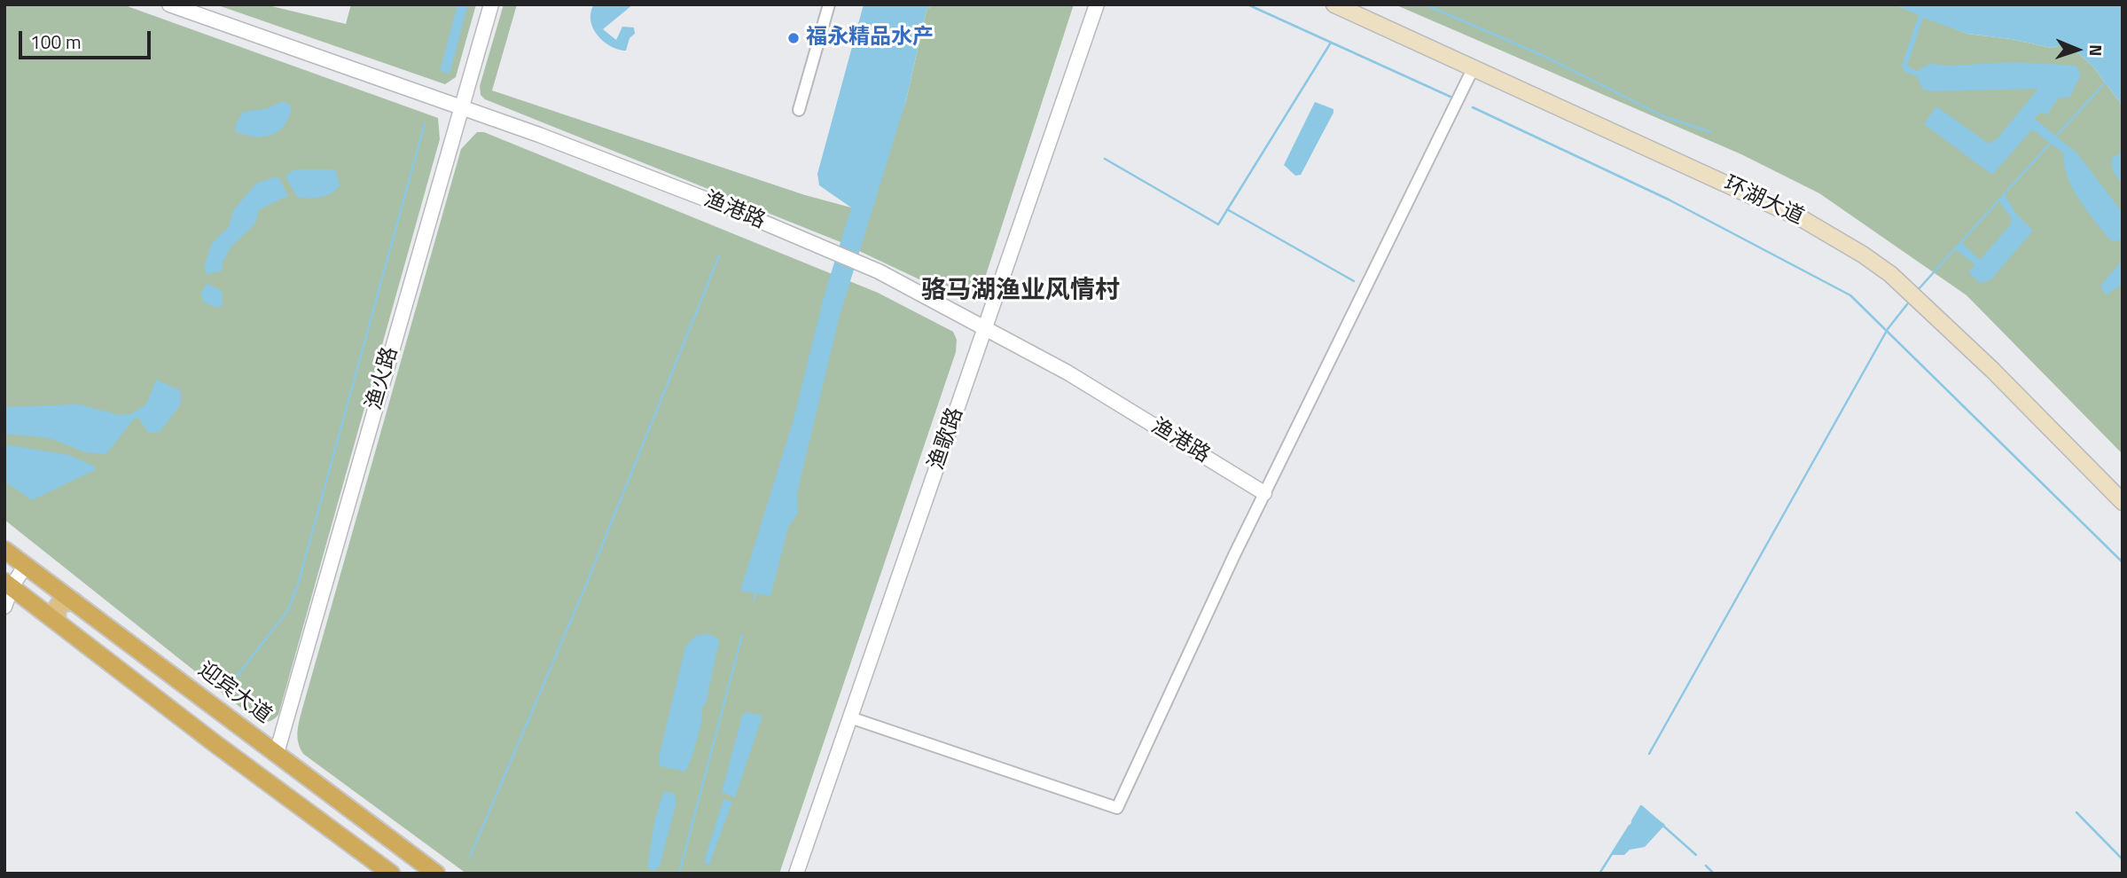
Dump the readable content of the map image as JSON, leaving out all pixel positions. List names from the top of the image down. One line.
{"streets":{"highway":["迎宾大道"],"main road":["环湖大道"],"street":["渔港路","渔火路","渔歌路"]},"crossings":[["渔港路","渔火路"],["渔港路","渔歌路"],["渔火路","迎宾大道"]],"districts":["骆马湖渔业风情村"],"places":["福永精品水产"],"scale_bar":"100 m","north":"right"}
